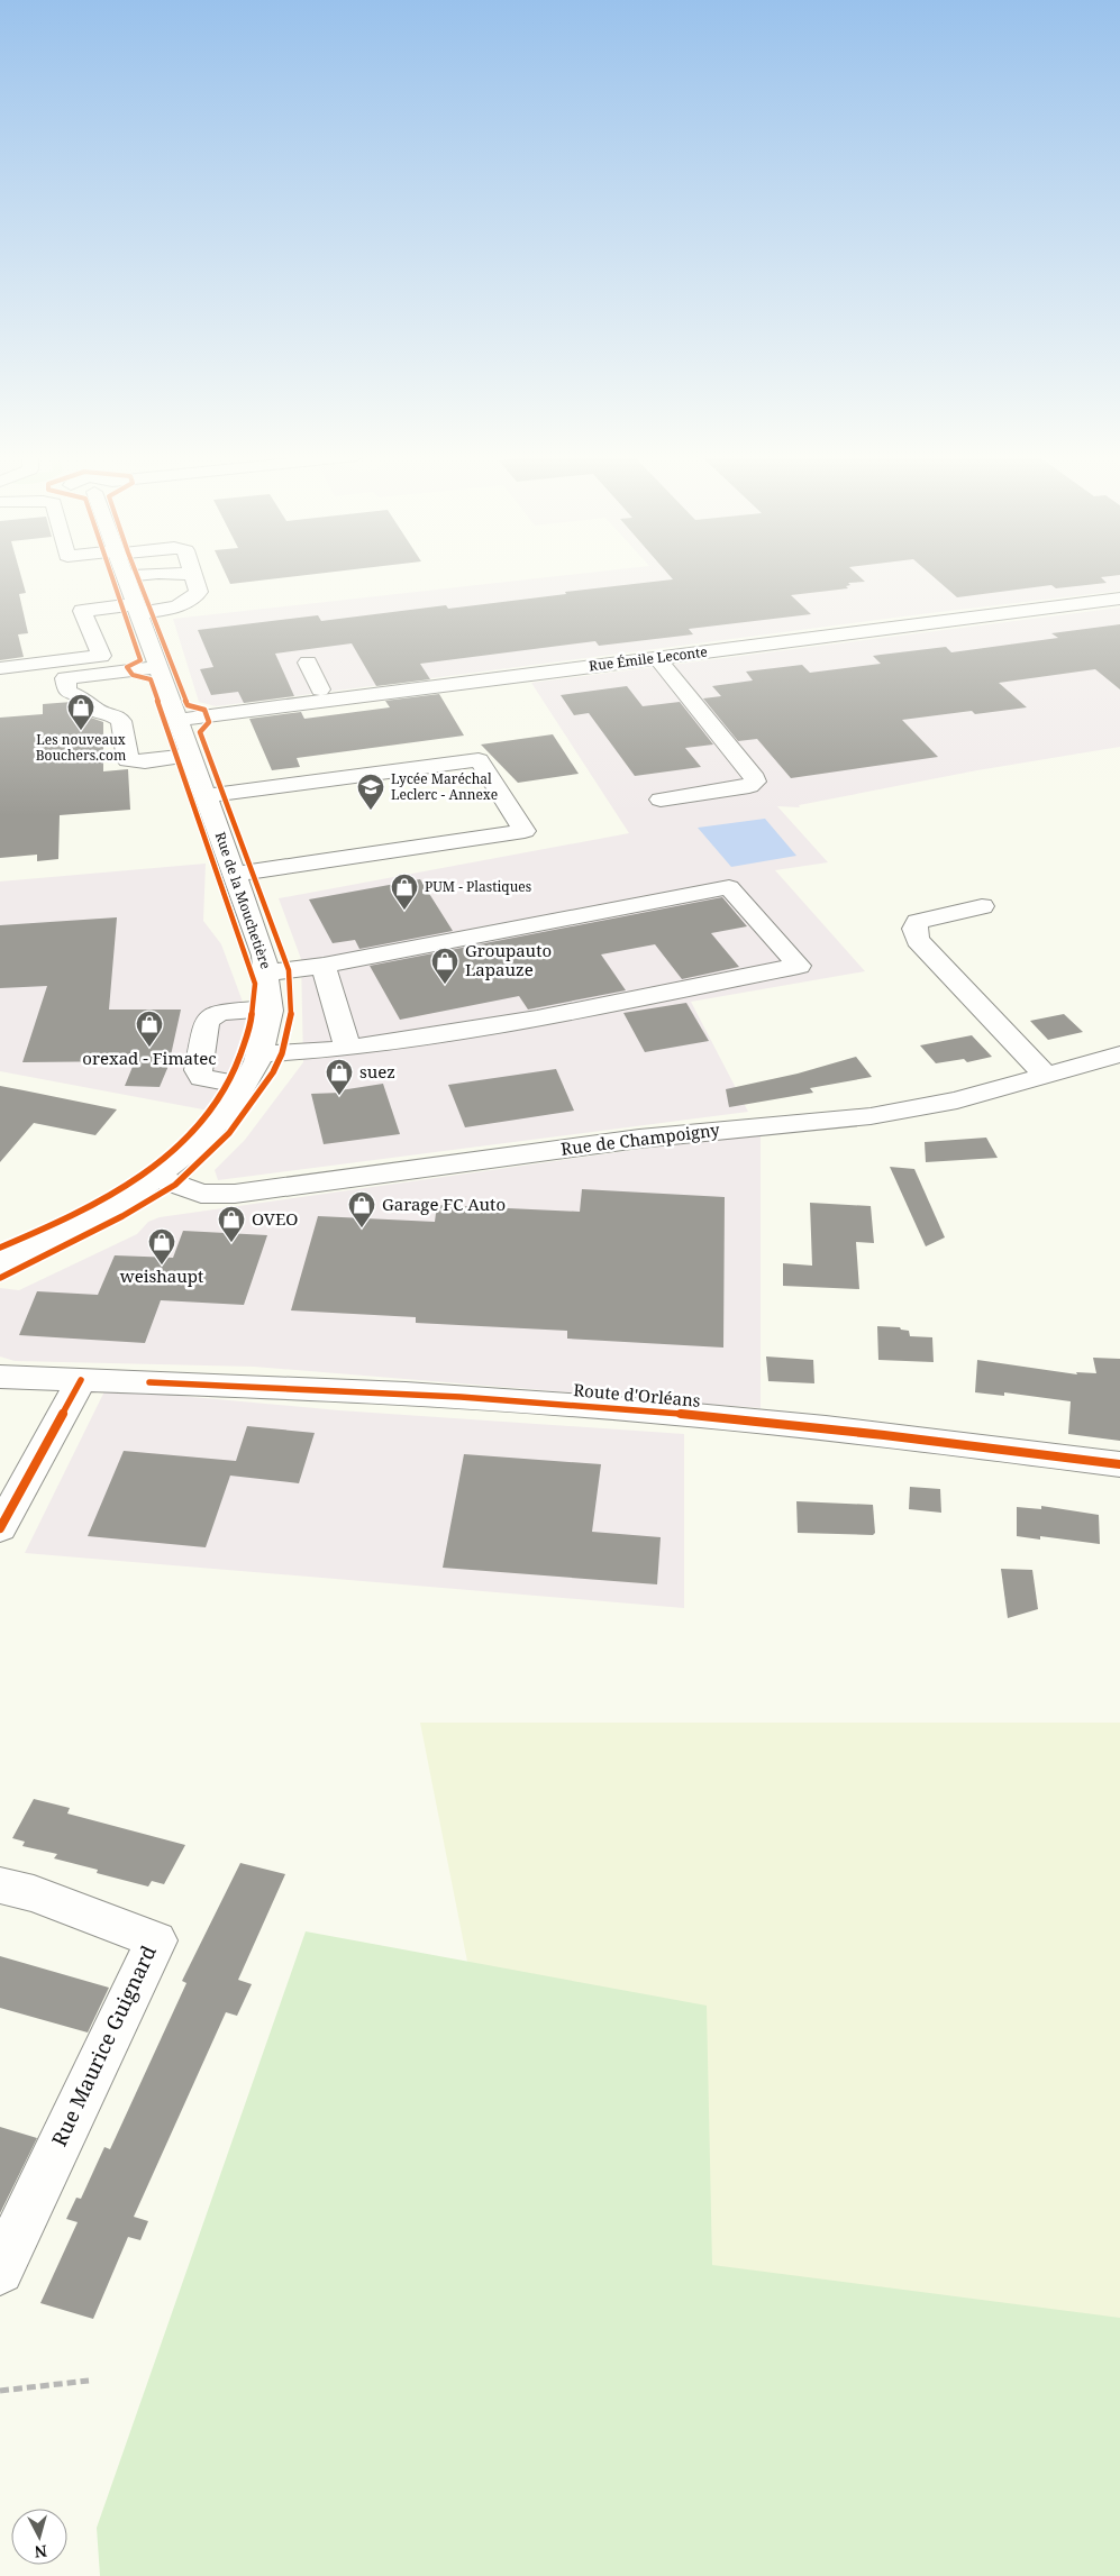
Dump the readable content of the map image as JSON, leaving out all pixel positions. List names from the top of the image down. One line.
{"streets":{"street":["Rue Émile Leconte","Rue de la Mouchetière","Rue de Champoigny","Route d'Orléans","Rue Maurice Guignard"]},"crossings":[["Rue Émile Leconte","Rue de la Mouchetière"],["Rue de la Mouchetière","Rue de Champoigny"]],"places":{"shop":["Les nouveaux Bouchers.com","PUM - Plastiques","Groupauto Lapauze","orexad - Fimatec","suez","Garage FC Auto","OVEO","weishaupt"],"school or university":["Lycée Maréchal Leclerc - Annexe"]},"north":"bottom"}
